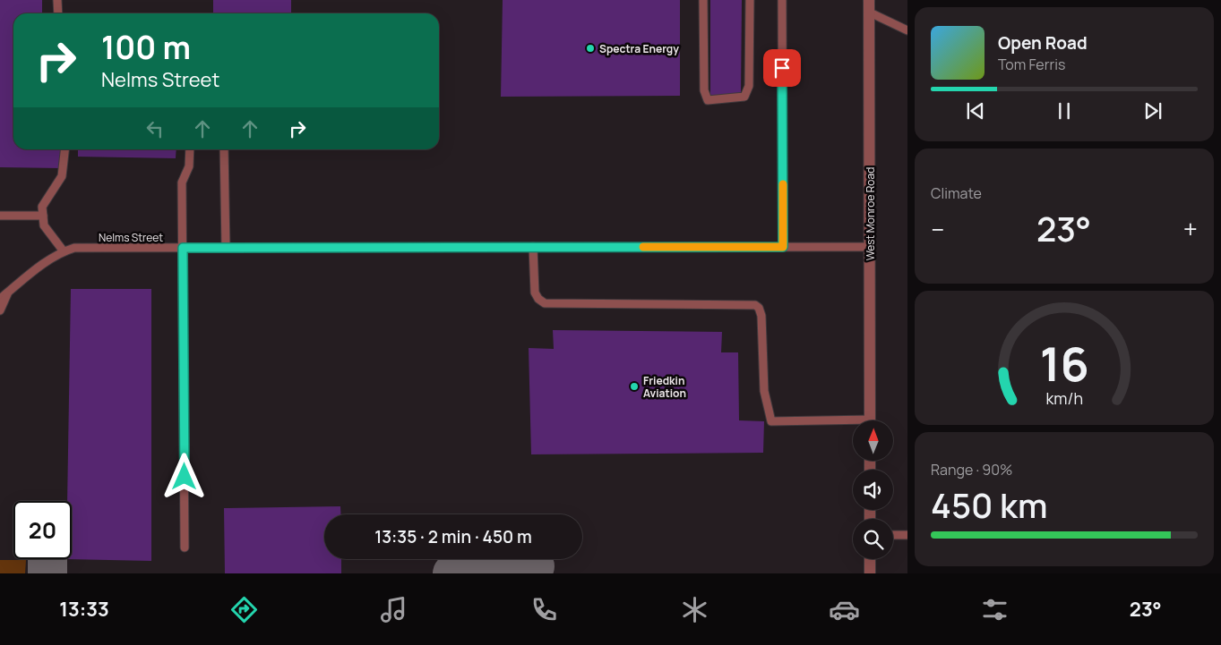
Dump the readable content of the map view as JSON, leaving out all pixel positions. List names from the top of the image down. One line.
{"streets":{"street":["West Monroe Road"],"lane":["Nelms Street"]},"crossings":[["West Monroe Road","Nelms Street"]],"places":["Spectra Energy","Friedkin Aviation"],"north":"top","page":{"turn":["100 m","Nelms Street"],"song":["Open Road","Tom Ferris"],"tile":["Climate",["Range · 90%","450 km"]],"heat":["−","23°","+"],"limit":"20","trip":"13:35 · 2 min · 450 m","tabs":["13:33","23°"],"gauge":["16","km/h"]}}
